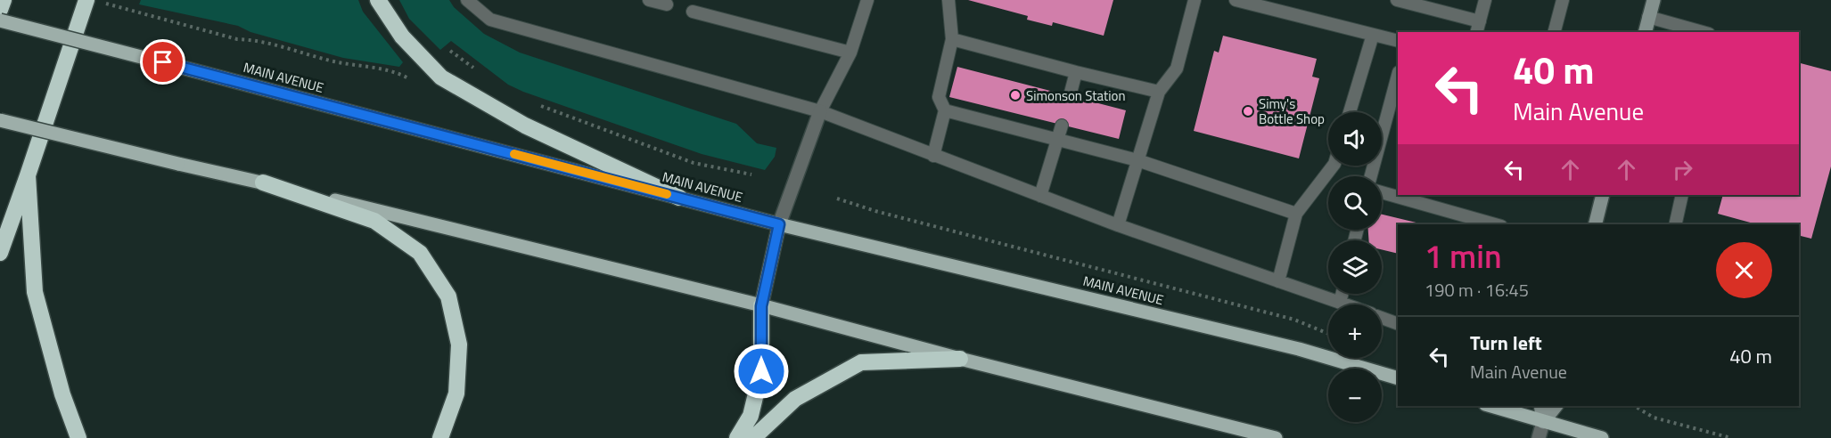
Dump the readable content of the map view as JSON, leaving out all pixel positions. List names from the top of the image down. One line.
{"streets":{"main road":["MAIN AVENUE"]},"places":["Simonson Station","Simy's Bottle Shop"],"page":{"turn":["40 m","Main Avenue"],"map_buttons":["+","−"],"heading":["1 min","190 m · 16:45"],"list":[{"name":"Turn left","note":"Main Avenue","value":"40 m"}]}}
